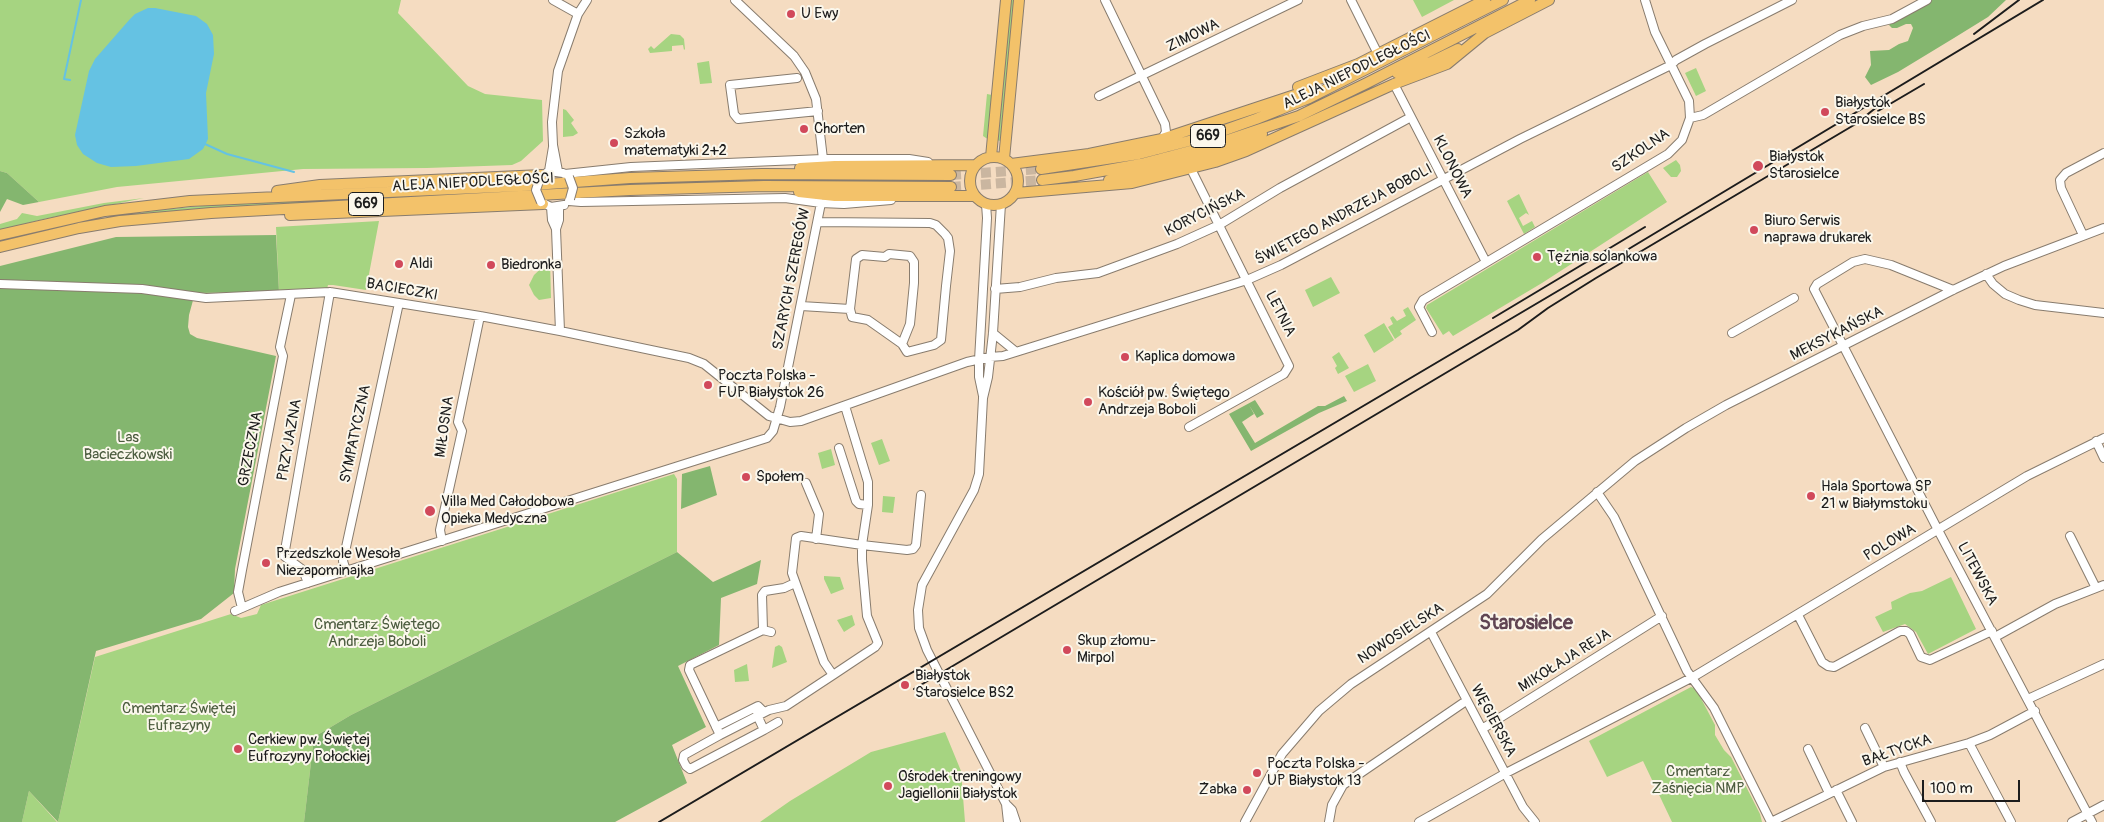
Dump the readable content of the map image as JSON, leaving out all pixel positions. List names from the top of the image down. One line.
{"streets":{"main road":["ALEJA NIEPODLEGŁOŚCI","669"],"street":["ZIMOWA","SZKOLNA","KLONOWA","KORYCIŃSKA","ŚWIĘTEGO ANDRZEJA BOBOLI","SZARYCH SZEREGÓW","BACIECZKI","LETNIA","MEKSYKAŃSKA","MIŁOSNA","SYMPATYCZNA","PRZYJAZNA","GRZECZNA","POLOWA","LITEWSKA","NOWOSIELSKA","MIKOŁAJA REJA","WĘGIERSKA","BAŁTYCKA"]},"crossings":[["SZKOLNA","KLONOWA"],["KLONOWA","KORYCIŃSKA"],["KLONOWA","ŚWIĘTEGO ANDRZEJA BOBOLI"],["KORYCIŃSKA","LETNIA"],["ŚWIĘTEGO ANDRZEJA BOBOLI","LETNIA"],["SZARYCH SZEREGÓW","BACIECZKI"],["BACIECZKI","MIŁOSNA"],["BACIECZKI","SYMPATYCZNA"],["BACIECZKI","PRZYJAZNA"],["BACIECZKI","GRZECZNA"],["MEKSYKAŃSKA","LITEWSKA"],["MEKSYKAŃSKA","NOWOSIELSKA"],["PRZYJAZNA","GRZECZNA"],["POLOWA","LITEWSKA"],["POLOWA","WĘGIERSKA"],["LITEWSKA","BAŁTYCKA"],["NOWOSIELSKA","WĘGIERSKA"],["MIKOŁAJA REJA","WĘGIERSKA"]],"districts":["Starosielce"],"parks":["Las Bacieczkowski","Cmentarz Świętego Andrzeja Boboli","Cmentarz Świętej Eufrazyny","Cmentarz Zaśnięcia NMP"],"places":["U Ewy","Białystok Starosielce BS","Chorten","Szkoła matematyki 2+2","Białystok Starosielce","Biuro Serwis naprawa drukarek","Tężnia solankowa","Aldi","Biedronka","Kaplica domowa","Poczta Polska - FUP Białystok 26","Kościół pw. Świętego Andrzeja Boboli","Społem","Hala Sportowa SP 21 w Białymstoku","Villa Med Całodobowa Opieka Medyczna","Przedszkole Wesoła Niezapominajka","Skup złomu- Mirpol","Białystok Starosielce BS2","Cerkiew pw. Świętej Eufrozyny Połockiej","Poczta Polska - UP Białystok 13","Ośrodek treningowy Jagiellonii Białystok","Żabka"],"scale_bar":"100 m"}
